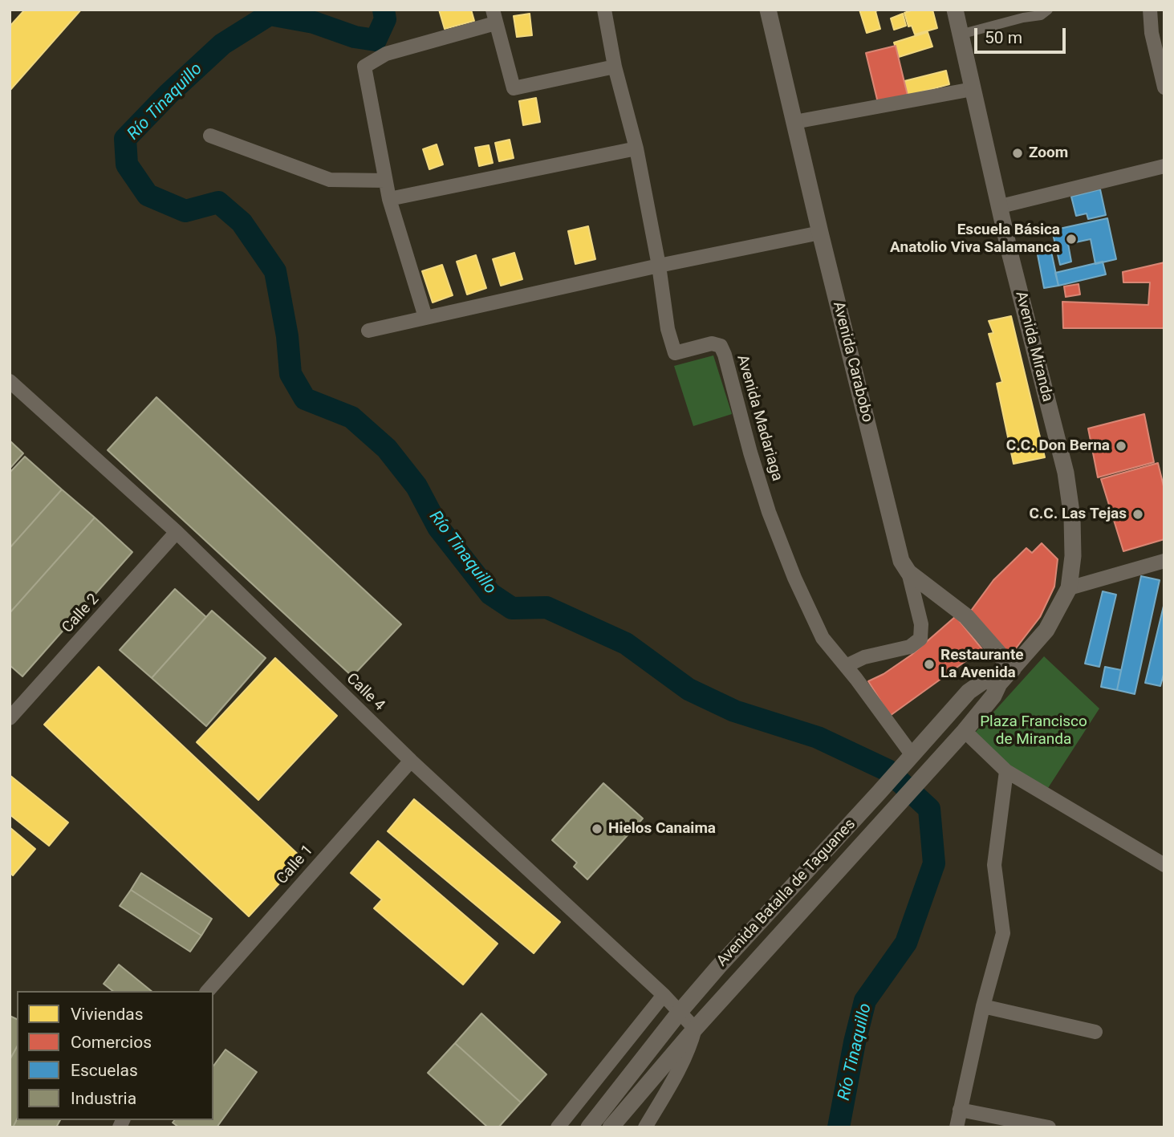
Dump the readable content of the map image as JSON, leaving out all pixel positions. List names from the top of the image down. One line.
{"streets":{"street":["Avenida Miranda","Avenida Carabobo","Avenida Madariaga","Calle 2","Calle 4","Calle 1","Avenida Batalla de Taguanes"]},"crossings":[["Avenida Miranda","Avenida Carabobo"],["Avenida Miranda","Avenida Batalla de Taguanes"],["Avenida Carabobo","Avenida Batalla de Taguanes"],["Avenida Madariaga","Avenida Batalla de Taguanes"],["Calle 2","Calle 4"],["Calle 4","Calle 1"],["Calle 4","Avenida Batalla de Taguanes"]],"water":["Río Tinaquillo"],"parks":["Plaza Francisco de Miranda"],"places":["Zoom","Escuela Básica Anatolio Viva Salamanca","C.C. Don Berna","C.C. Las Tejas","Restaurante La Avenida","Hielos Canaima"],"legend":["Viviendas","Comercios","Escuelas","Industria"],"scale_bar":"50 m"}
